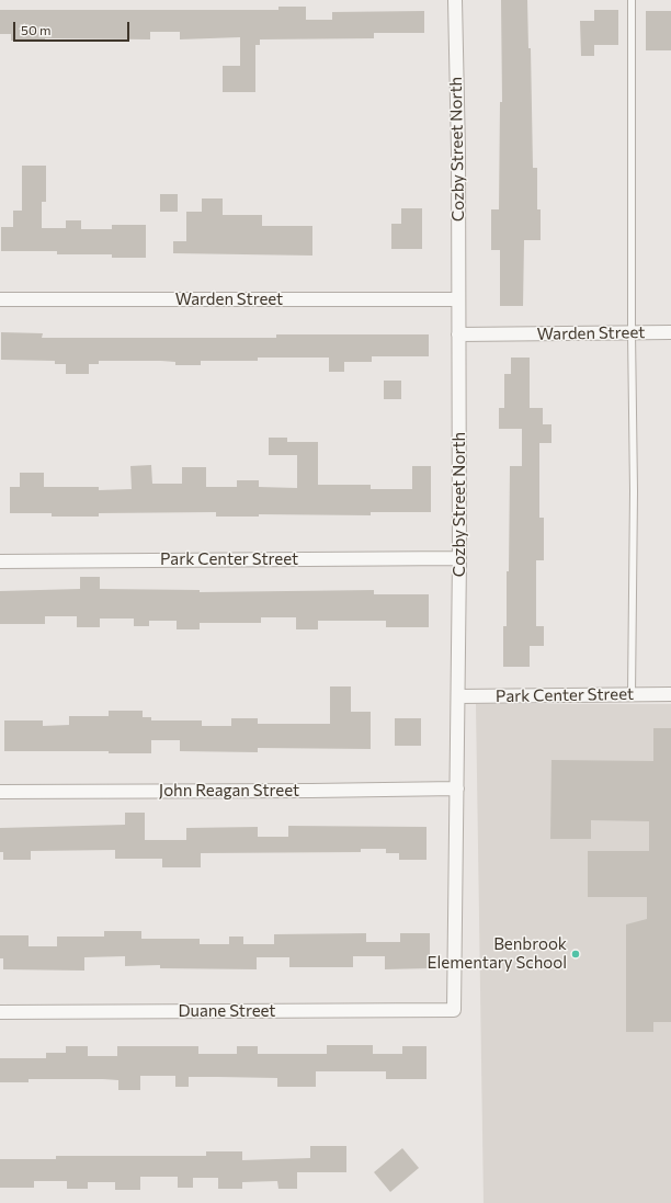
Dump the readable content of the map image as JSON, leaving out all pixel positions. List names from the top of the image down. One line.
{"streets":{"street":["Cozby Street North","Warden Street","Park Center Street","John Reagan Street","Duane Street"]},"crossings":[["Cozby Street North","Warden Street"],["Cozby Street North","Park Center Street"],["Cozby Street North","John Reagan Street"],["Cozby Street North","Duane Street"]],"places":["Benbrook Elementary School"],"scale_bar":"50 m"}
